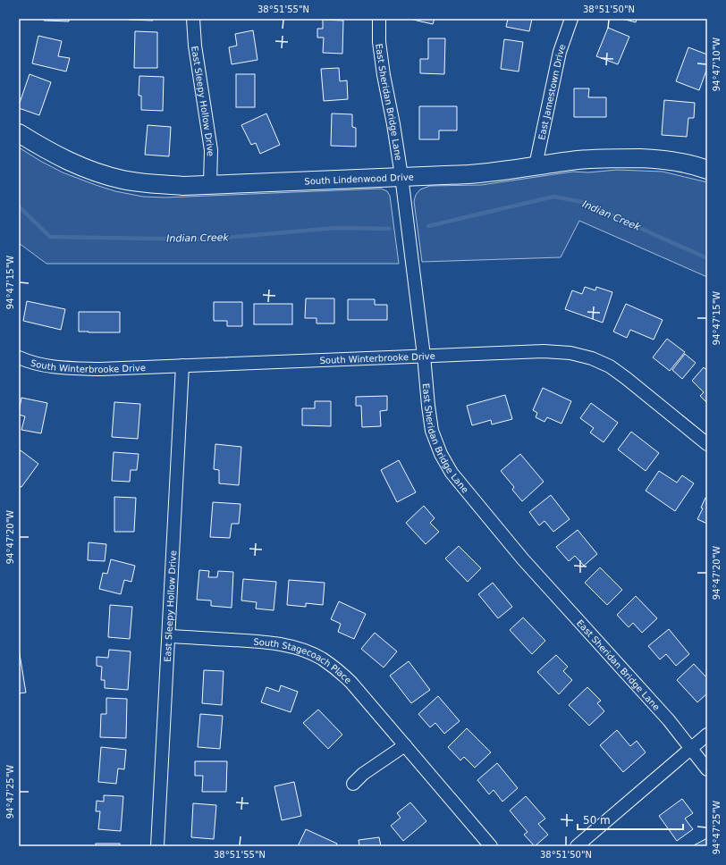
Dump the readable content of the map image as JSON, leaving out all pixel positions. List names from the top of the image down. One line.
{"streets":{"street":["East Jamestown Drive","East Sleepy Hollow Drive","East Sheridan Bridge Lane","South Lindenwood Drive","South Winterbrooke Drive","South Stagecoach Place"]},"crossings":[["East Jamestown Drive","South Lindenwood Drive"],["East Sleepy Hollow Drive","South Lindenwood Drive"],["East Sleepy Hollow Drive","South Winterbrooke Drive"],["East Sleepy Hollow Drive","South Stagecoach Place"],["East Sheridan Bridge Lane","South Lindenwood Drive"],["East Sheridan Bridge Lane","South Winterbrooke Drive"]],"water":["Indian Creek"],"scale_bar":"50 m","coordinates":["38°51'55\"N","38°51'50\"N","94°47'10\"W","94°47'15\"W","94°47'20\"W","94°47'25\"W"]}
